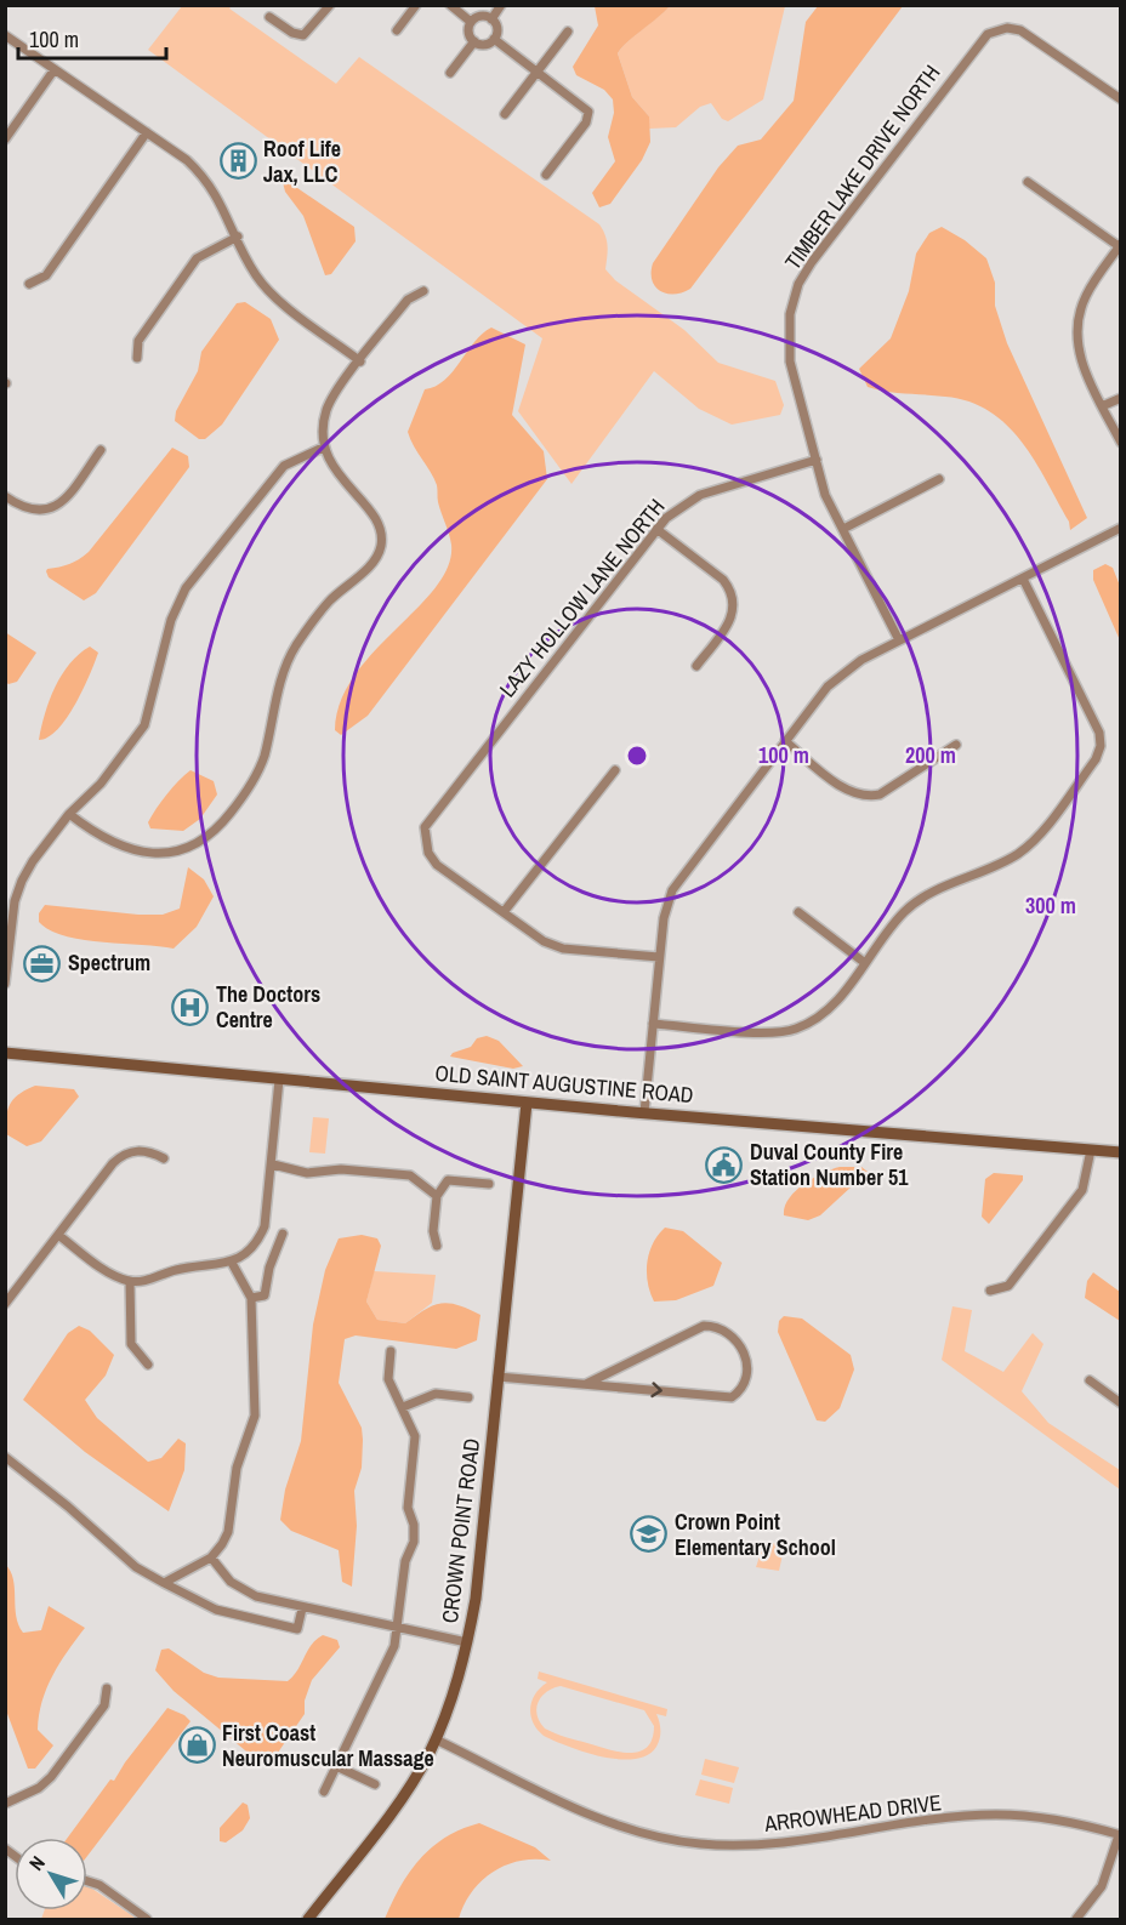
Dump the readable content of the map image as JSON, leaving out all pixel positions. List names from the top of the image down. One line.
{"streets":{"main road":["OLD SAINT AUGUSTINE ROAD","CROWN POINT ROAD"],"street":["TIMBER LAKE DRIVE NORTH","LAZY HOLLOW LANE NORTH","ARROWHEAD DRIVE"]},"crossings":[["TIMBER LAKE DRIVE NORTH","LAZY HOLLOW LANE NORTH"],["OLD SAINT AUGUSTINE ROAD","CROWN POINT ROAD"],["CROWN POINT ROAD","ARROWHEAD DRIVE"]],"places":{"building":["Roof Life Jax, LLC"],"office":["Spectrum"],"hospital":["The Doctors Centre"],"public building":["Duval County Fire Station Number 51"],"school or university":["Crown Point Elementary School"],"shop":["First Coast Neuromuscular Massage"]},"scale_bar":"100 m","north":"top left","rings":["100 m","200 m","300 m"]}
